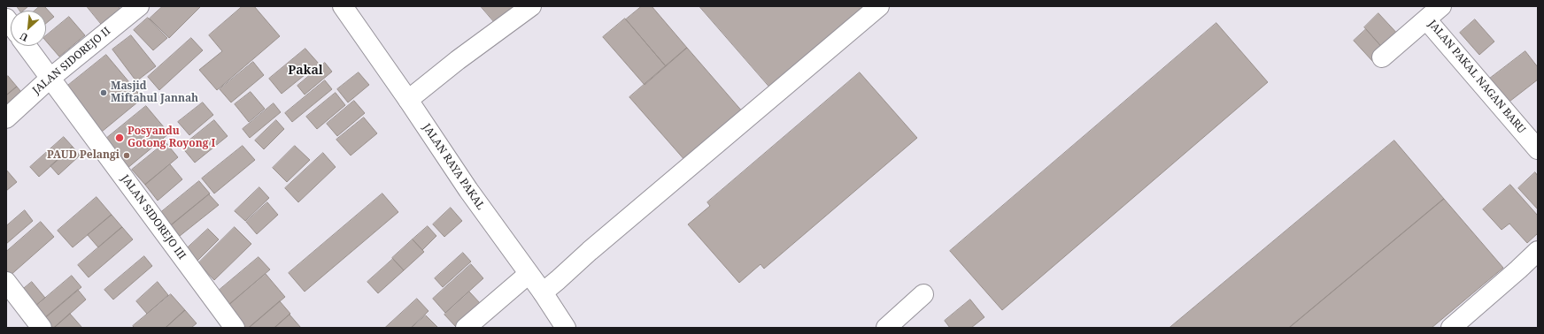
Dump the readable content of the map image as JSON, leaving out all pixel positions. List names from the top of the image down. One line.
{"streets":{"street":["JALAN SIDOREJO II","JALAN PAKAL NAGAN BARU","JALAN RAYA PAKAL","JALAN SIDOREJO III"]},"crossings":[["JALAN SIDOREJO II","JALAN SIDOREJO III"]],"districts":["Pakal"],"places":["Masjid Miftahul Jannah","Posyandu Gotong Royong I","PAUD Pelangi"],"north":"bottom left"}
